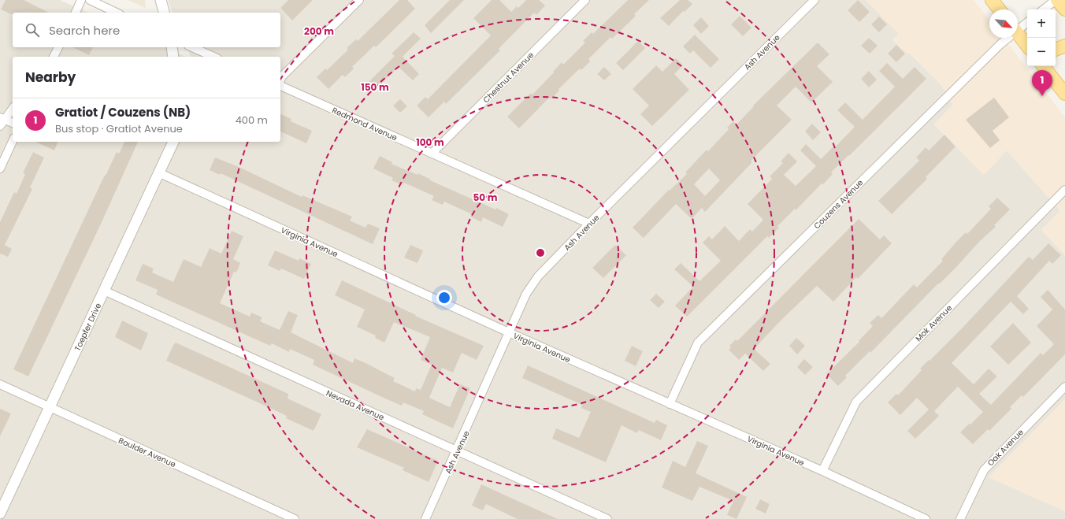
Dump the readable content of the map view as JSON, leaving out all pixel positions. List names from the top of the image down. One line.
{"streets":{"street":["Ash Avenue","Chestnut Avenue","Redmond Avenue","Couzens Avenue","Virginia Avenue","Mok Avenue","Toepfer Drive","Nevada Avenue","Oak Avenue","Boulder Avenue"]},"crossings":[["Ash Avenue","Redmond Avenue"],["Ash Avenue","Virginia Avenue"],["Ash Avenue","Nevada Avenue"],["Chestnut Avenue","Redmond Avenue"],["Couzens Avenue","Virginia Avenue"],["Virginia Avenue","Mok Avenue"],["Virginia Avenue","Toepfer Drive"],["Toepfer Drive","Nevada Avenue"],["Toepfer Drive","Boulder Avenue"]],"north":"bottom right","page":{"map_buttons":["+","−"],"search":"Search here","heading":"Nearby","pins":"1","list":[{"mark":"1","name":"Gratiot / Couzens (NB)","note":"Bus stop · Gratiot Avenue","value":"400 m"}]},"rings":["200 m","150 m","100 m","50 m"]}
